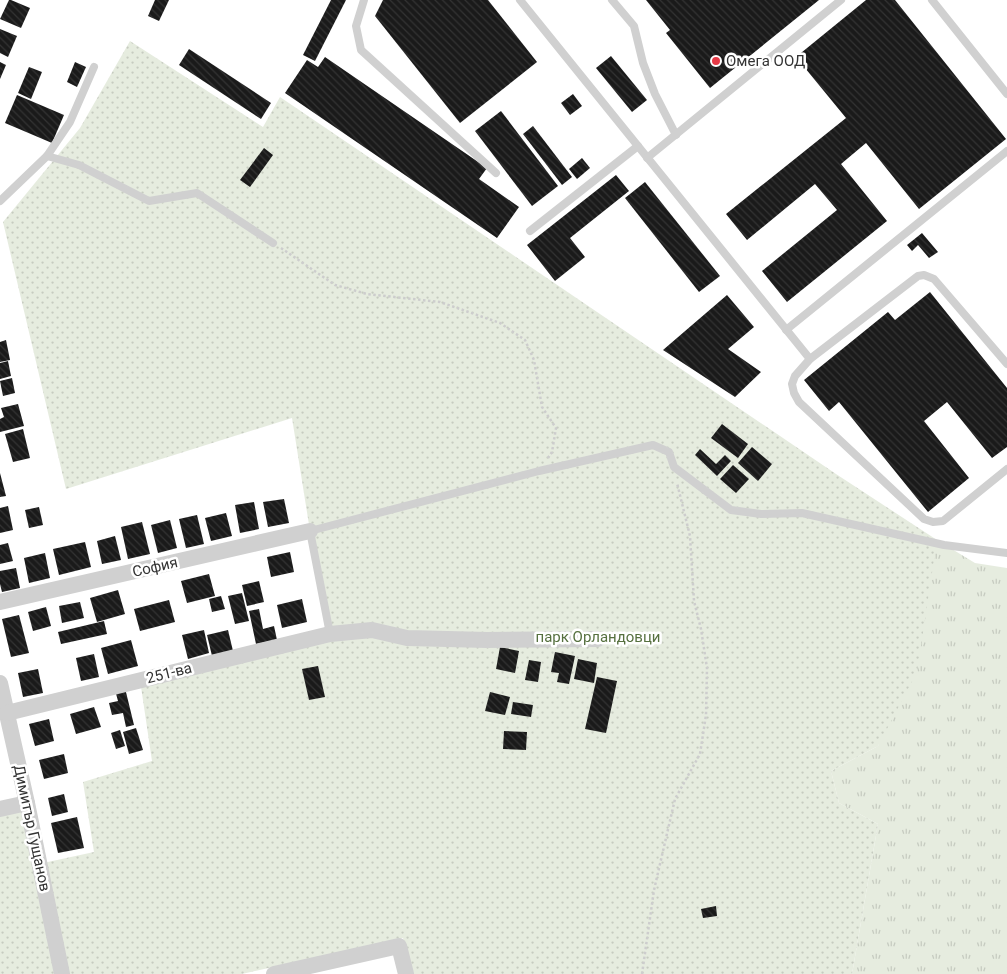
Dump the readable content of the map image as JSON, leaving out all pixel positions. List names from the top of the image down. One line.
{"streets":{"street":["София","251-ва","Димитър Гущанов"]},"crossings":[["251-ва","Димитър Гущанов"]],"parks":["парк Орландовци"],"places":["Омега ООД"]}
